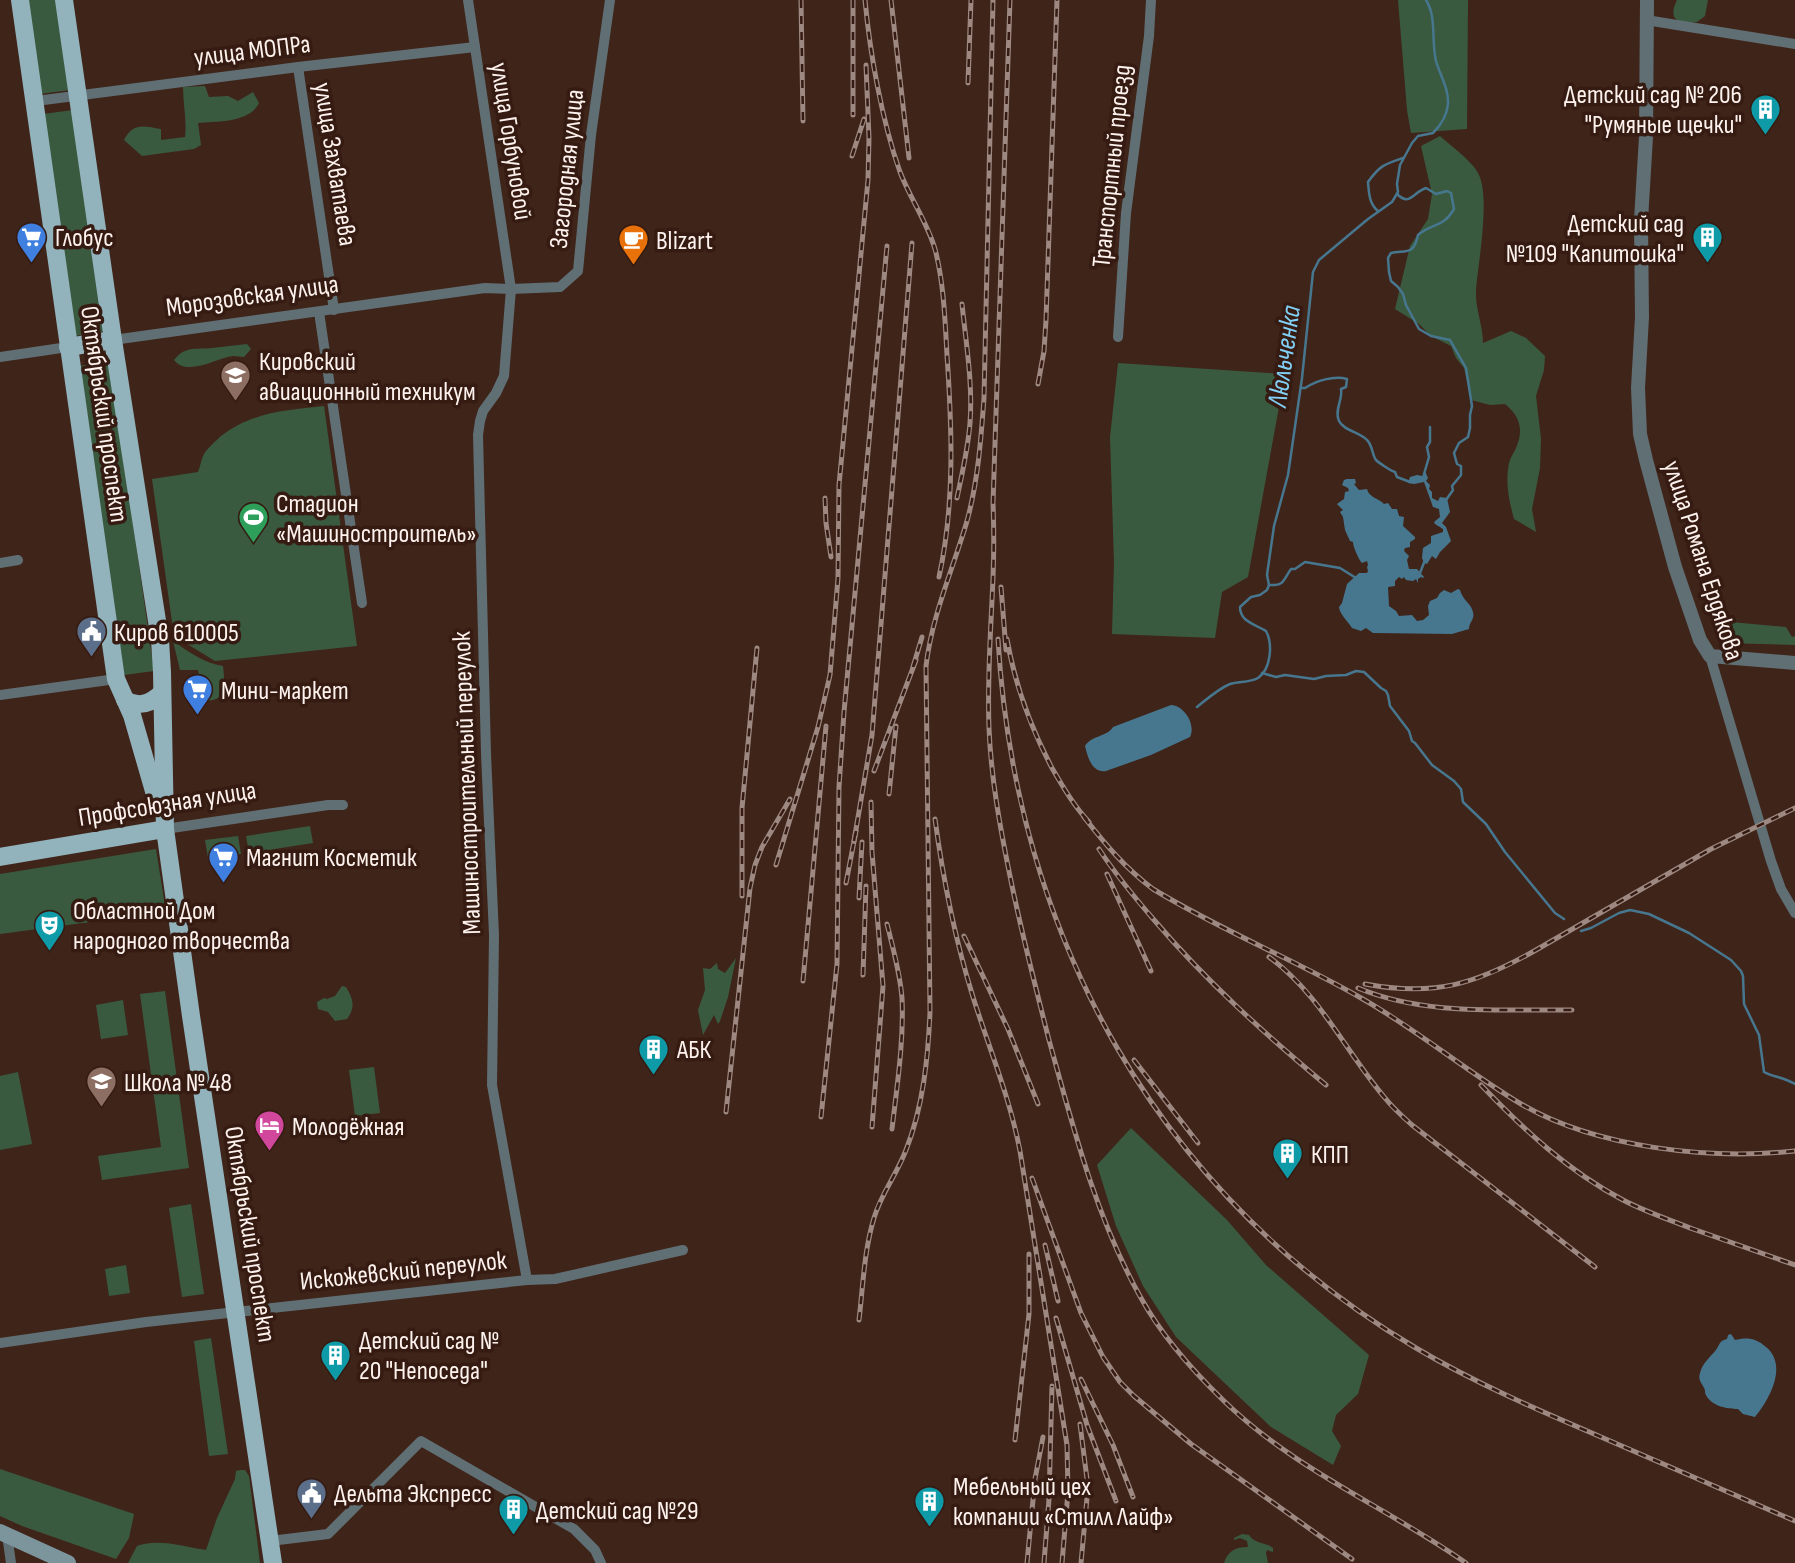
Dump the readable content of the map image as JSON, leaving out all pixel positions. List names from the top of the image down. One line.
{"streets":{"main road":["Морозовская улица","Октябрьский проспект","Профсоюзная улица"],"street":["улица МОПРа","улица Горбуновой","улица Захватаева","Транспортный проезд","Загородная улица","улица Романа Ердякова","Машиностроительный переулок","Искожевский переулок"]},"crossings":[["улица МОПРа","улица Горбуновой"],["улица МОПРа","улица Захватаева"],["улица МОПРа","Октябрьский проспект"],["улица Горбуновой","Загородная улица"],["улица Горбуновой","Морозовская улица"],["улица Горбуновой","Машиностроительный переулок"],["улица Захватаева","Морозовская улица"],["Загородная улица","Морозовская улица"],["Загородная улица","Машиностроительный переулок"],["Морозовская улица","Октябрьский проспект"],["Морозовская улица","Машиностроительный переулок"],["Октябрьский проспект","Профсоюзная улица"],["Октябрьский проспект","Искожевский переулок"],["Машиностроительный переулок","Искожевский переулок"]],"water":["Люльченка"],"places":{"building":["Детский сад № 206 \"Румяные щечки\"","Детский сад №109 \"Капитошка\"","АБК","КПП","Детский сад № 20 \"Непоседа\"","Мебельный цех компании «Стилл Лайф»","Детский сад №29"],"supermarket":["Глобус","Мини-маркет","Магнит Косметик"],"cafe":["Blizart"],"school or university":["Кировский авиационный техникум","Школа № 48"],"sports":["Стадион «Машиностроитель»"],"public building":["Киров 610005","Дельта Экспресс"],"theatre":["Областной Дом народного творчества"],"hotel":["Молодёжная"]}}
